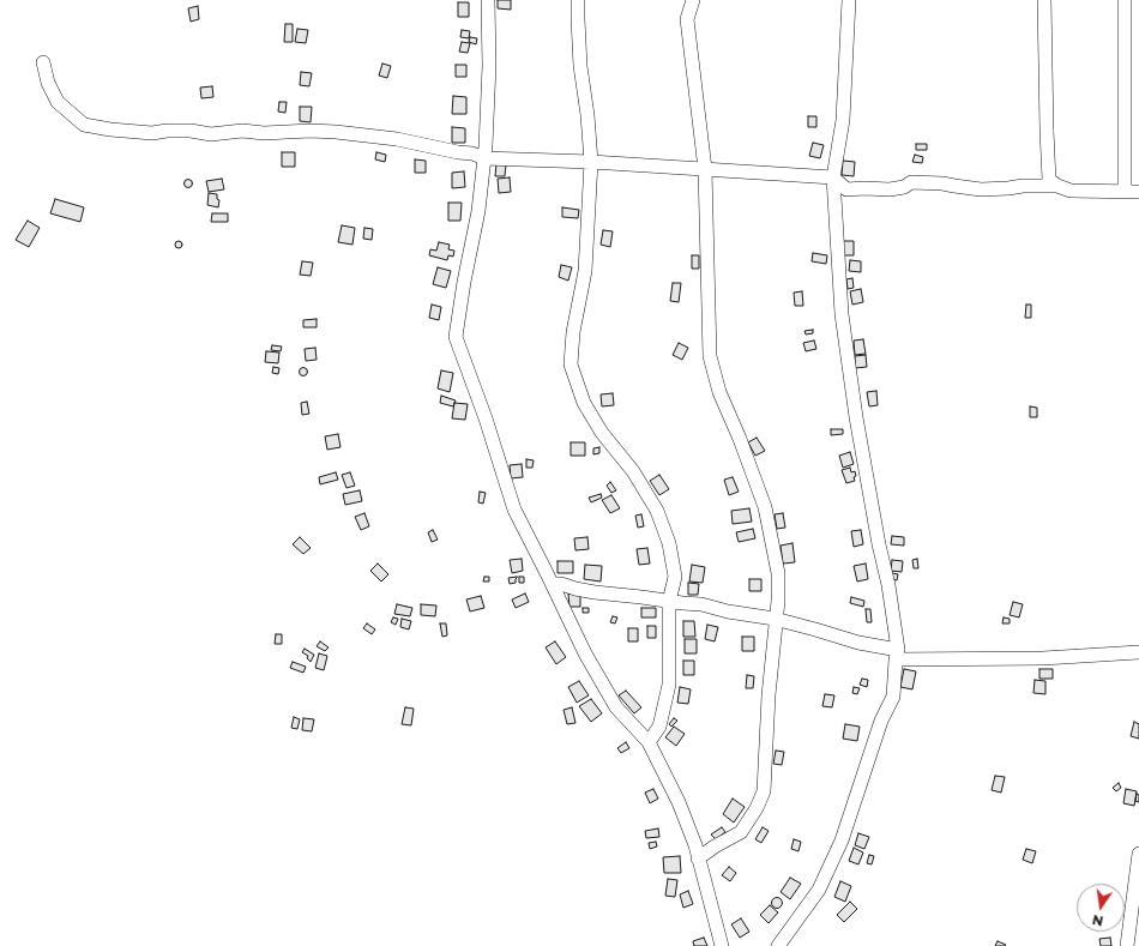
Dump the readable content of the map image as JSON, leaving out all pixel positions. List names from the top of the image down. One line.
{"north":"bottom"}
